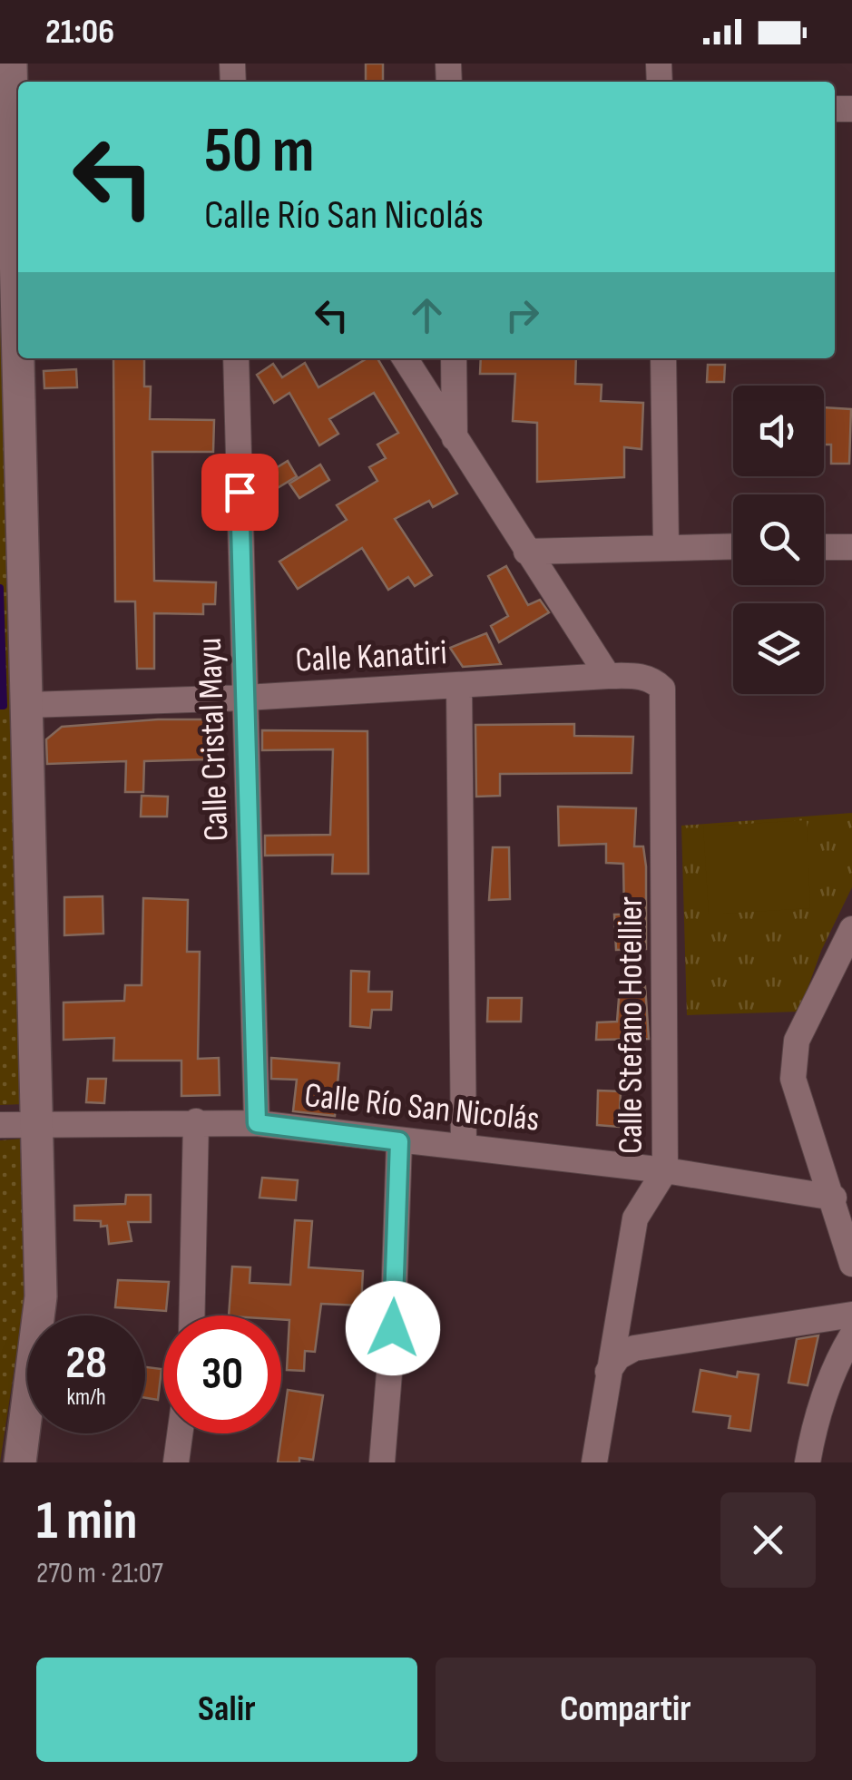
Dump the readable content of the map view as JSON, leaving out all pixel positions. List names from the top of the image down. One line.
{"streets":{"street":["Calle Kanatiri","Calle Cristal Mayu","Calle Stefano Hotellier","Calle Río San Nicolás"]},"crossings":[["Calle Kanatiri","Calle Cristal Mayu"],["Calle Kanatiri","Calle Stefano Hotellier"],["Calle Cristal Mayu","Calle Río San Nicolás"],["Calle Stefano Hotellier","Calle Río San Nicolás"]],"page":{"status":"21:06","turn":["50 m","Calle Río San Nicolás"],"speed":"28 km/h","limit":"30","heading":["1 min","270 m · 21:07"],"buttons":["Salir","Compartir"]}}
